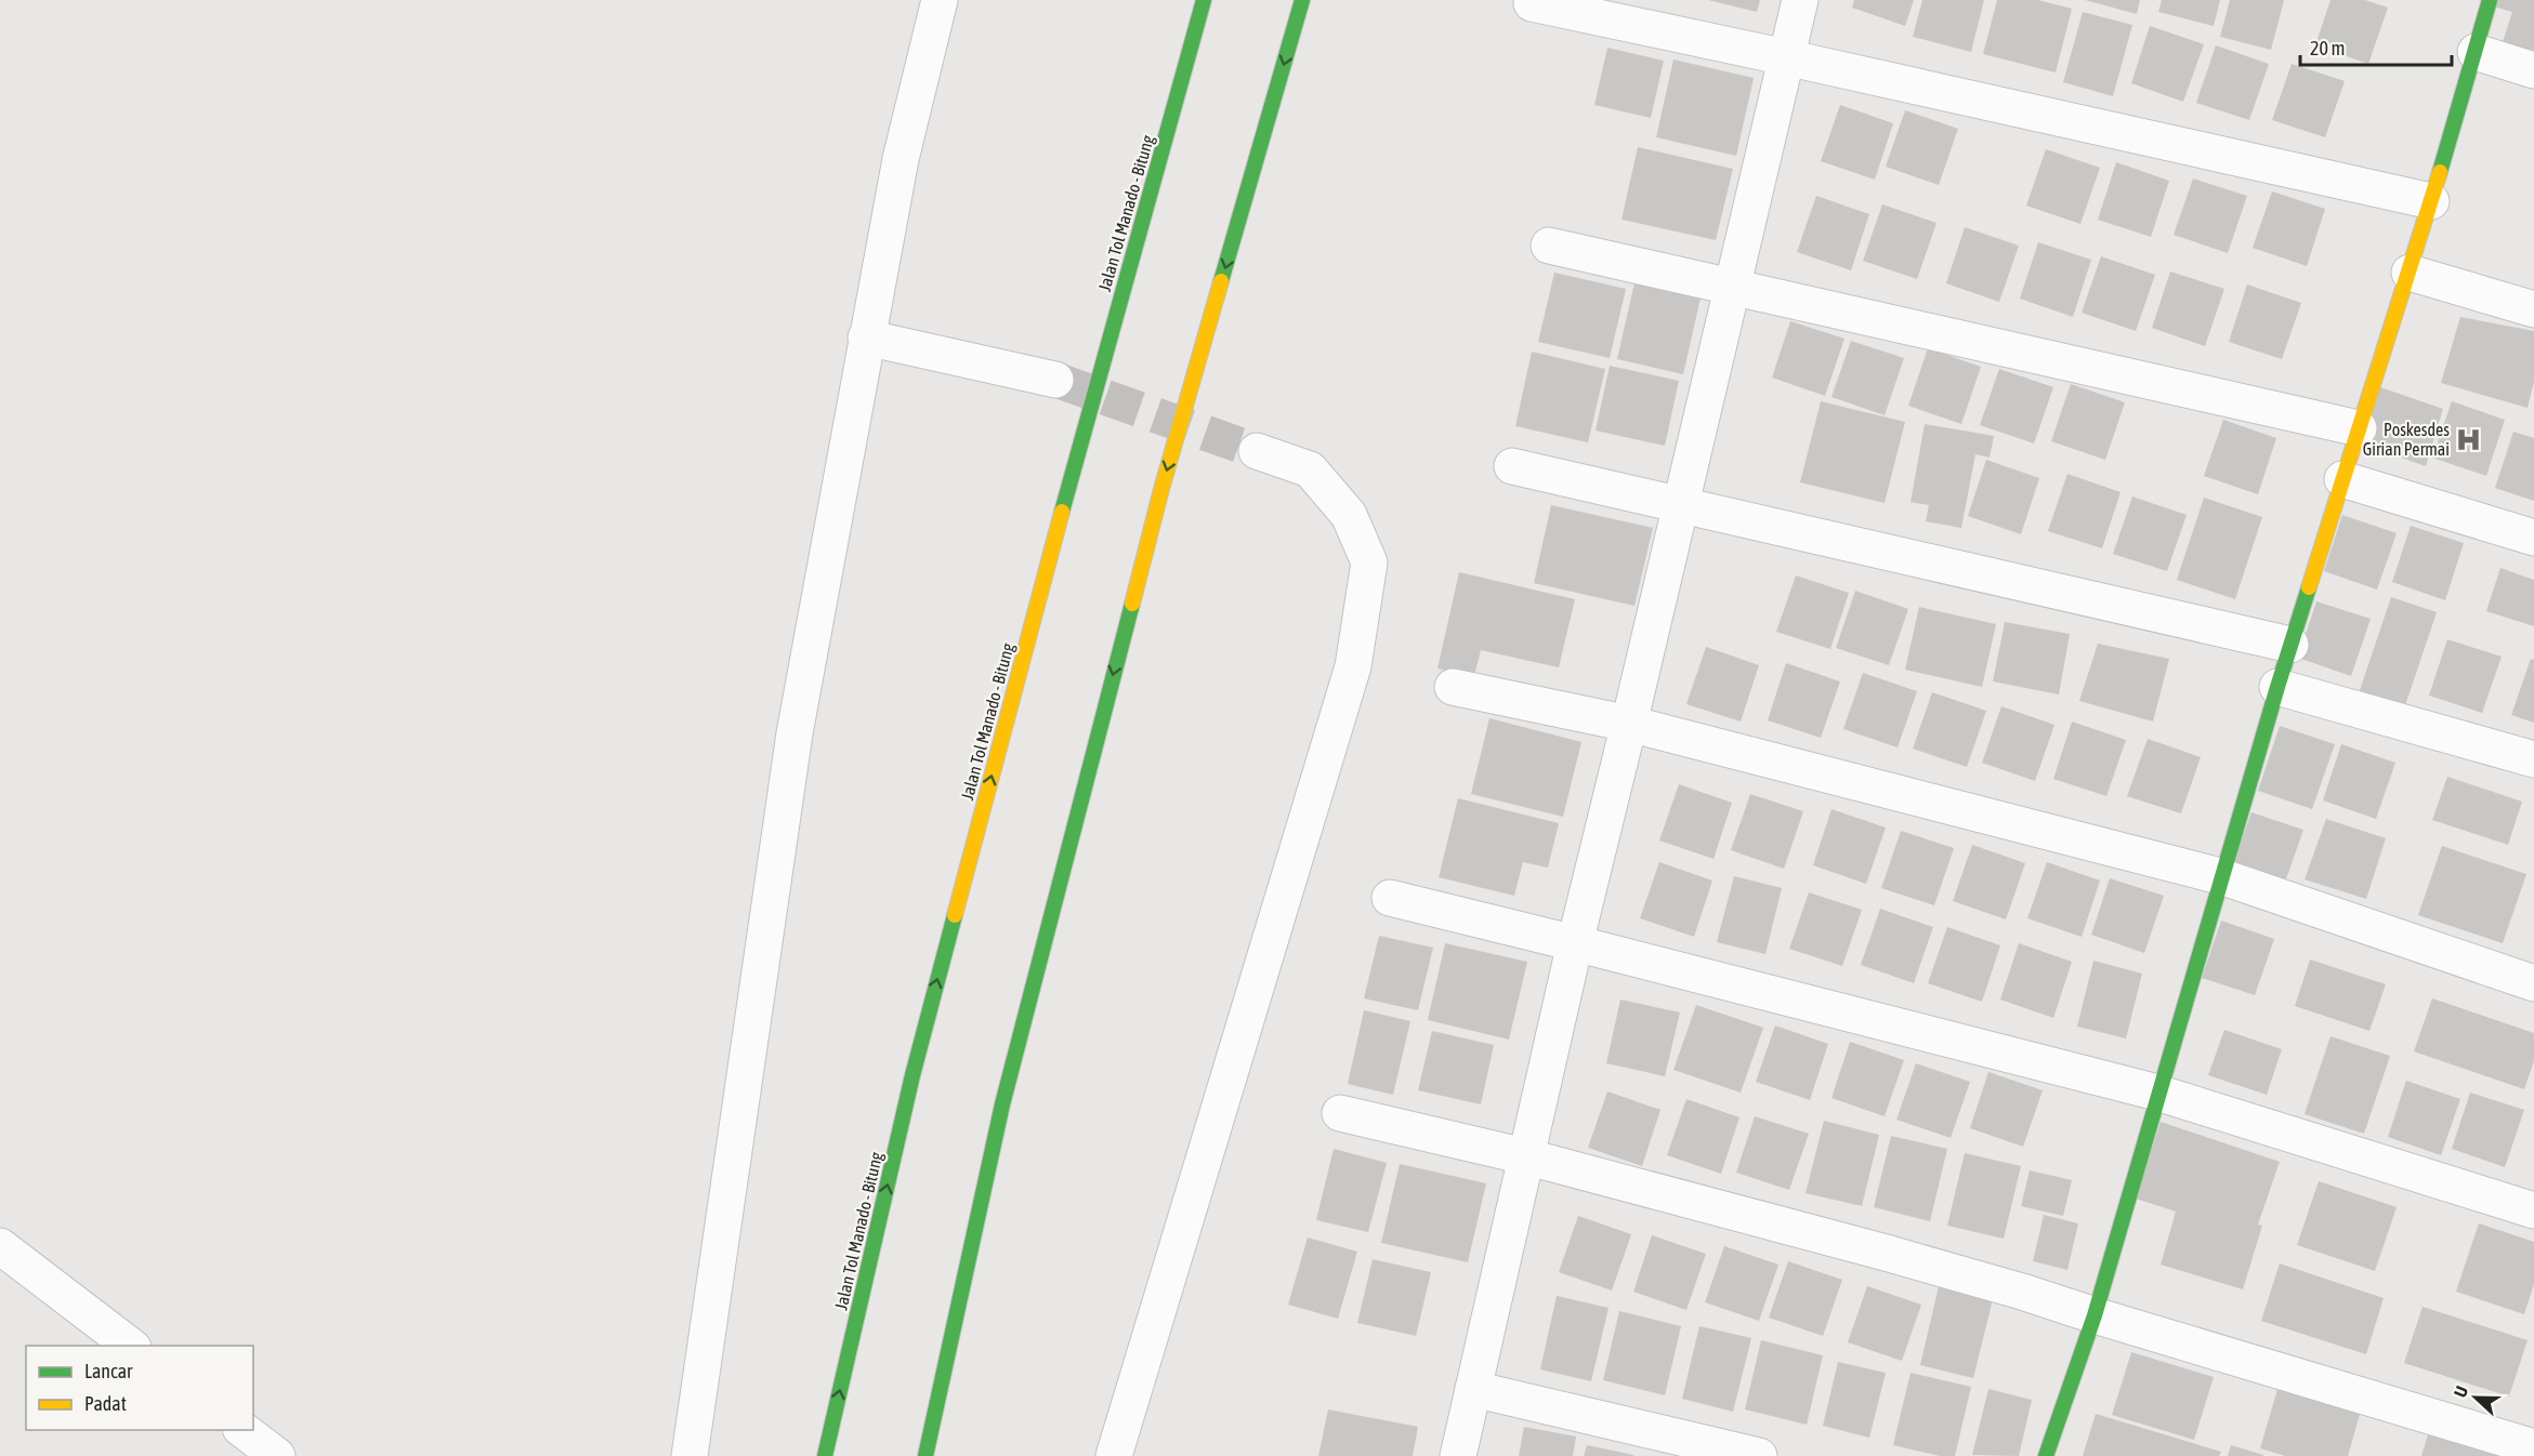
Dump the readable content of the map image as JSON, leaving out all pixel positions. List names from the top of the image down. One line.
{"streets":{"main road":["Jalan Tol Manado - Bitung"]},"places":{"hospital":["Poskesdes Girian Permai"]},"legend":["Lancar","Padat"],"scale_bar":"20 m","north":"left"}
